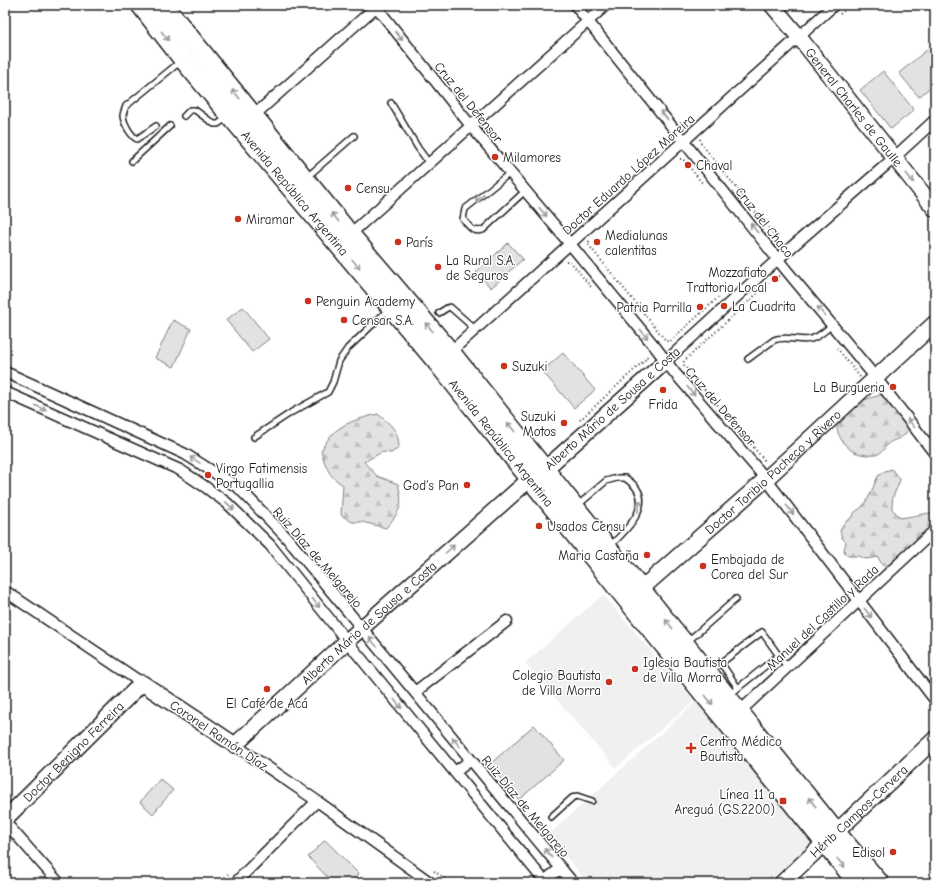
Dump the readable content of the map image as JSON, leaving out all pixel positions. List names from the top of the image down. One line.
{"streets":{"highway":["Avenida República Argentina"],"street":["Cruz del Defensor","General Charles de Gaulle","Doctor Eduardo López Moreira","Cruz del Chaco","Alberto Mário de Sousa e Costa","Doctor Toribio Pacheco y Rivero","Ruiz Díaz de Melgarejo","Manuel del Castillo y Rada","Coronel Ramón Díaz","Doctor Benigno Ferreira","Hérib Campos-Cervera"]},"crossings":[["Cruz del Defensor","Doctor Eduardo López Moreira"],["Cruz del Defensor","Alberto Mário de Sousa e Costa"],["Cruz del Defensor","Doctor Toribio Pacheco y Rivero"],["Cruz del Defensor","Manuel del Castillo y Rada"],["General Charles de Gaulle","Doctor Eduardo López Moreira"],["General Charles de Gaulle","Alberto Mário de Sousa e Costa"],["Doctor Eduardo López Moreira","Avenida República Argentina"],["Doctor Eduardo López Moreira","Cruz del Chaco"],["Avenida República Argentina","Alberto Mário de Sousa e Costa"],["Avenida República Argentina","Doctor Toribio Pacheco y Rivero"],["Avenida República Argentina","Manuel del Castillo y Rada"],["Avenida República Argentina","Hérib Campos-Cervera"],["Cruz del Chaco","Alberto Mário de Sousa e Costa"],["Cruz del Chaco","Doctor Toribio Pacheco y Rivero"],["Alberto Mário de Sousa e Costa","Ruiz Díaz de Melgarejo"],["Alberto Mário de Sousa e Costa","Coronel Ramón Díaz"],["Coronel Ramón Díaz","Doctor Benigno Ferreira"]],"one_way":["Cruz del Defensor","Cruz del Chaco"],"places":{"other":["Milamores","Chaval","Censu","Miramar","París","Medialunas calentitas","La Rural S.A. de Seguros","Mozzafiato Trattoria Local","Penguin Academy","La Cuadrita","Patria Parrilla","Censar S.A.","Suzuki","La Burgueria","Frida","Suzuki Motos","Virgo Fatimensis Portugallia","God's Pan","Usados Censu","Maria Castaña","Embajada de Corea del Sur","Iglesia Bautista de Villa Morra","Colegio Bautista de Villa Morra","El Café de Acá","Edisol"],"health":["Centro Médico Bautista"],"transit":["Línea 11 a Areguá (GS.2200)"]}}
